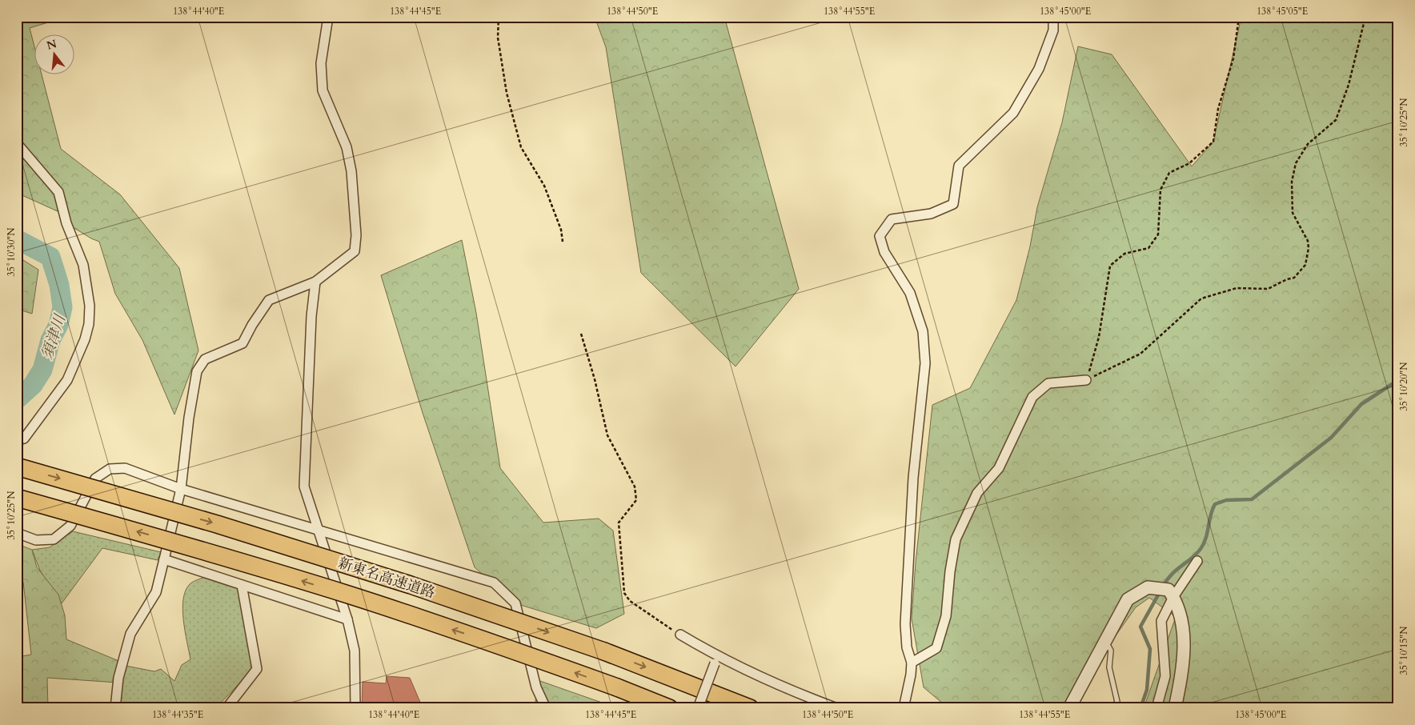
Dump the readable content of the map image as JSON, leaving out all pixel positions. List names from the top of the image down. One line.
{"streets":{"highway":["新東名高速道路"]},"water":["須津川"],"north":"top","coordinates":["138°44'40\"E","138°44'45\"E","138°44'50\"E","138°44'55\"E","138°45'00\"E","138°45'05\"E","35°10'25\"N","35°10'30\"N","35°10'20\"N","35°10'15\"N","138°44'35\"E"]}
